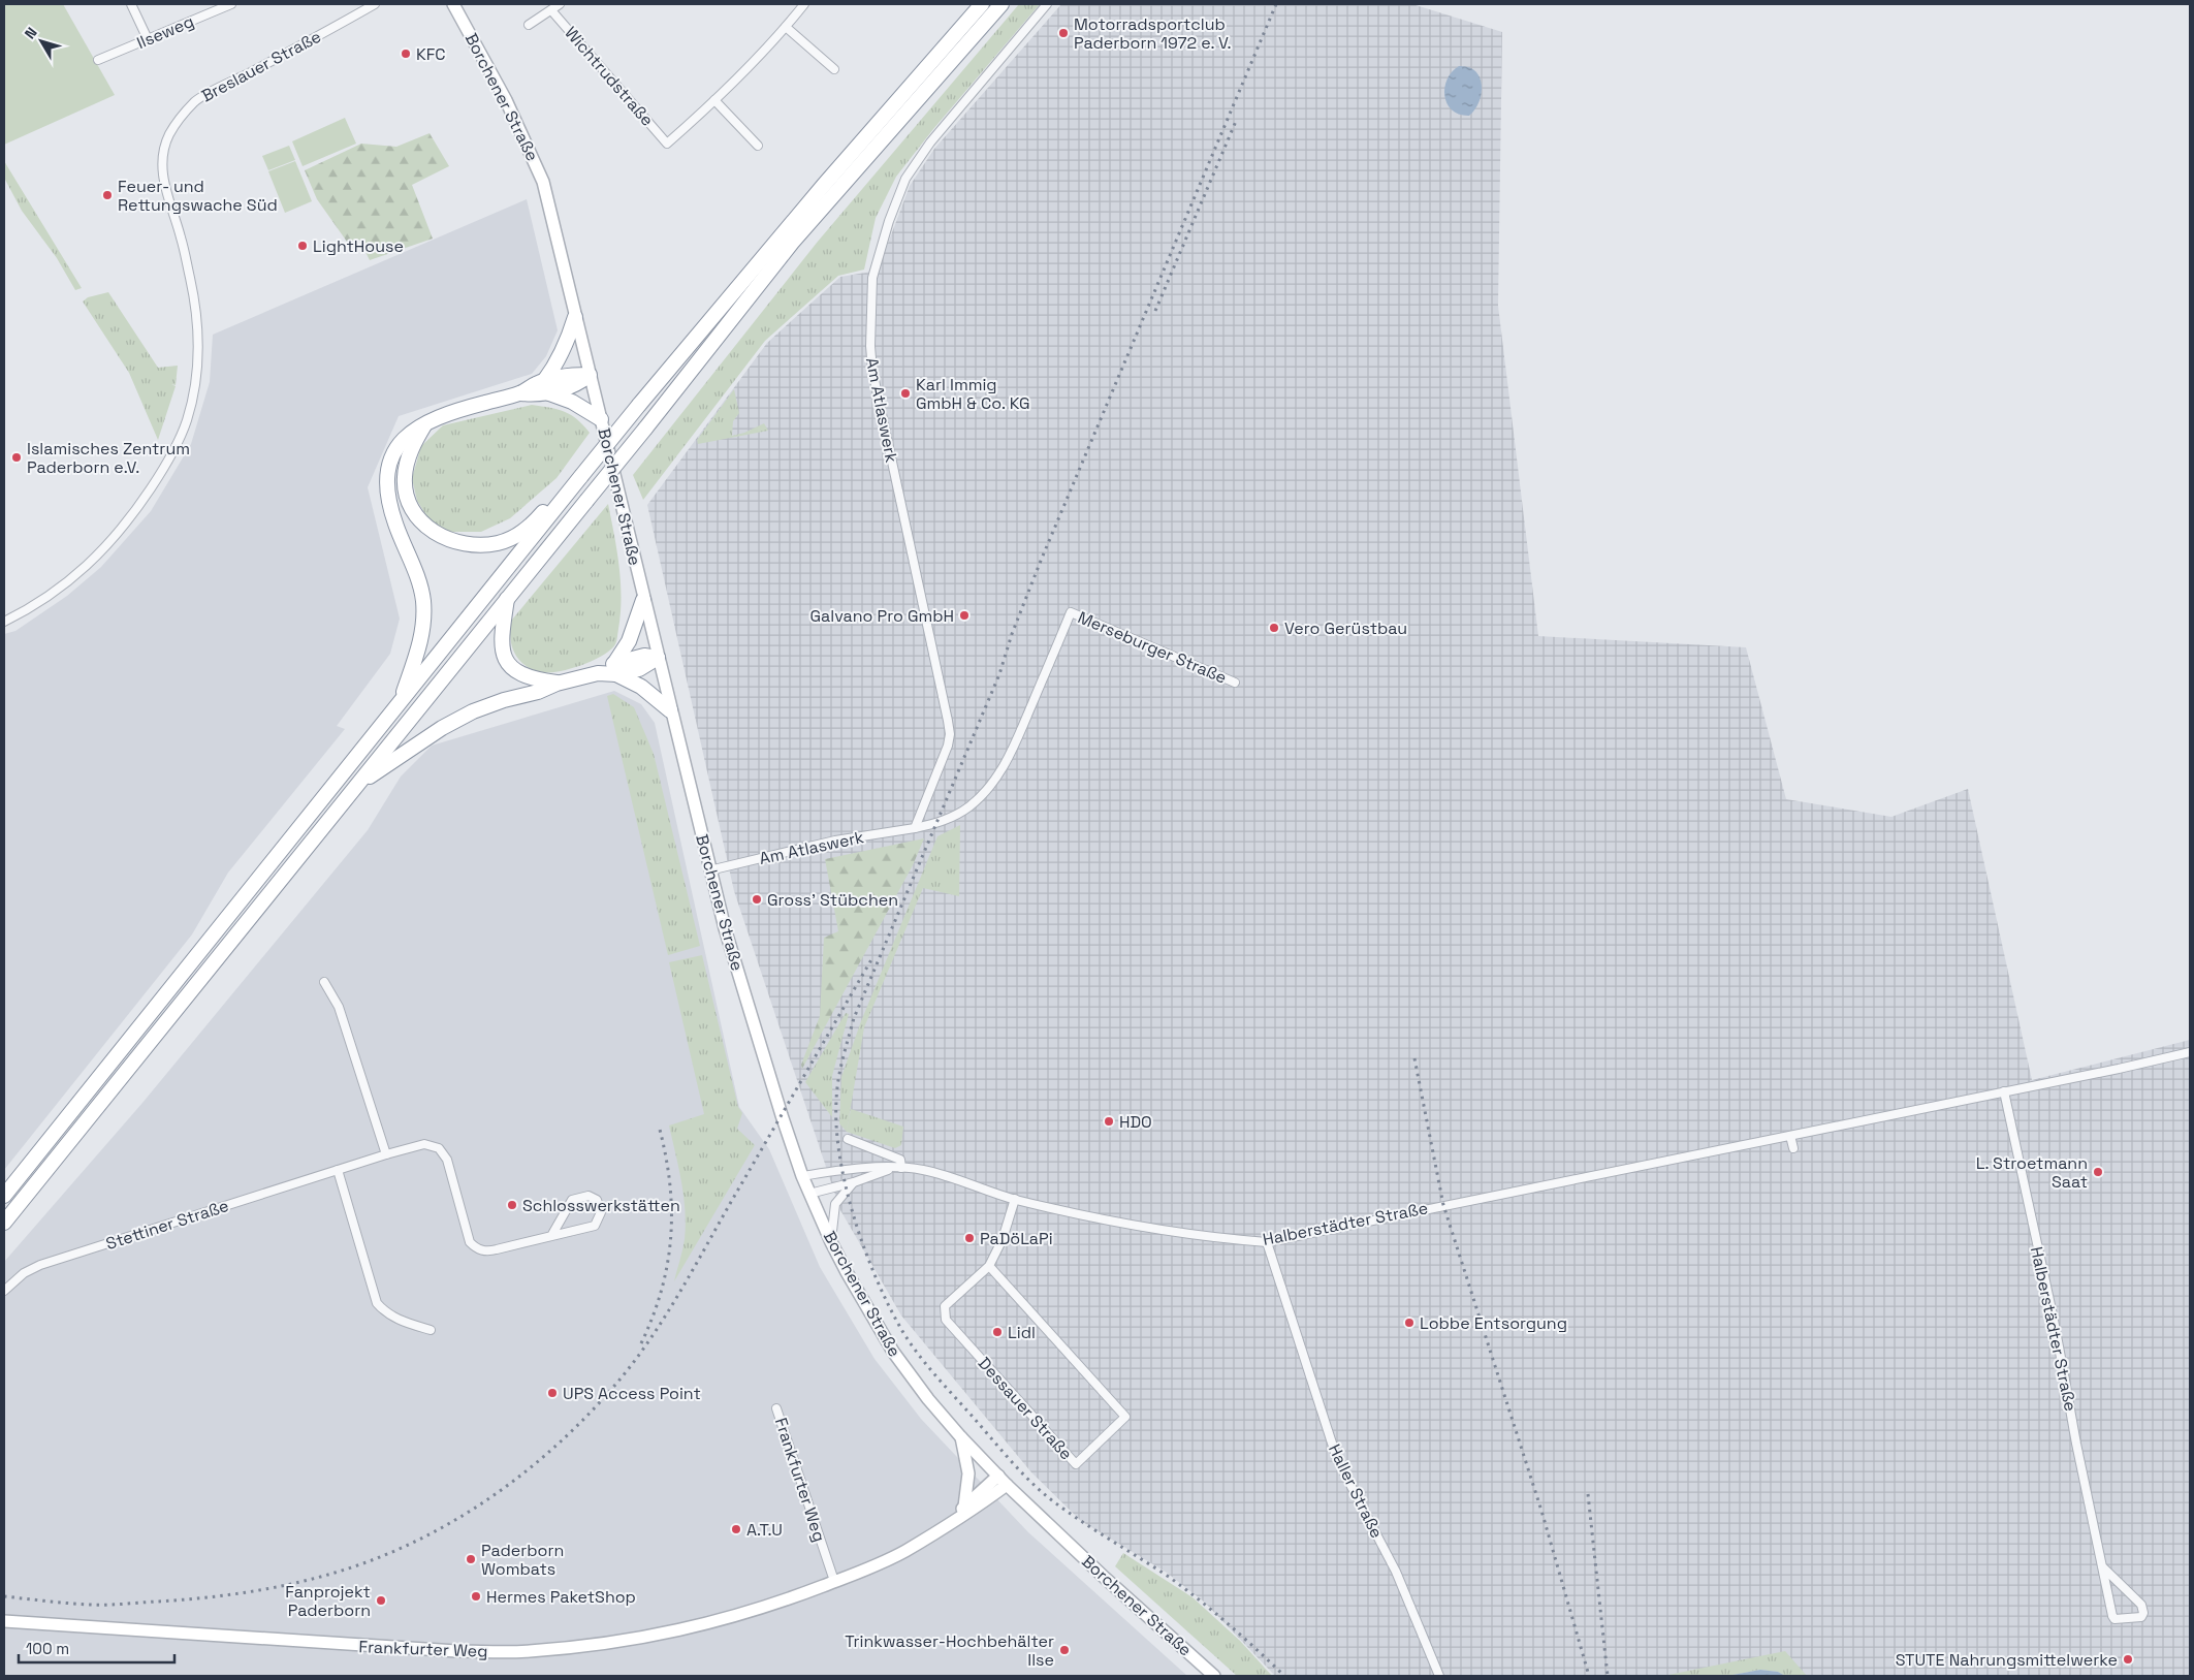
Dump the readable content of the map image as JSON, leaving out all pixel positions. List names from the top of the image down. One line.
{"streets":{"main road":["Borchener Straße","Frankfurter Weg"],"street":["Ilseweg","Breslauer Straße","Wichtrudstraße","Am Atlaswerk","Merseburger Straße","Halberstädter Straße","Stettiner Straße","Dessauer Straße","Haller Straße"]},"crossings":[["Borchener Straße","Am Atlaswerk"],["Borchener Straße","Halberstädter Straße"],["Borchener Straße","Frankfurter Weg"],["Am Atlaswerk","Merseburger Straße"],["Halberstädter Straße","Dessauer Straße"],["Halberstädter Straße","Haller Straße"]],"places":["Motorradsportclub Paderborn 1972 e. V.","KFC","Feuer- und Rettungswache Süd","LightHouse","Karl Immig GmbH & Co. KG","Islamisches Zentrum Paderborn e.V.","Galvano Pro GmbH","Vero Gerüstbau","Gross' Stübchen","HDO","L. Stroetmann Saat","Schlosswerkstätten","PaDöLaPi","Lobbe Entsorgung","Lidl","UPS Access Point","A.T.U","Paderborn Wombats","Hermes PaketShop","Fanprojekt Paderborn","Trinkwasser-Hochbehälter Ilse","STUTE Nahrungsmittelwerke"],"scale_bar":"100 m","north":"top left"}
